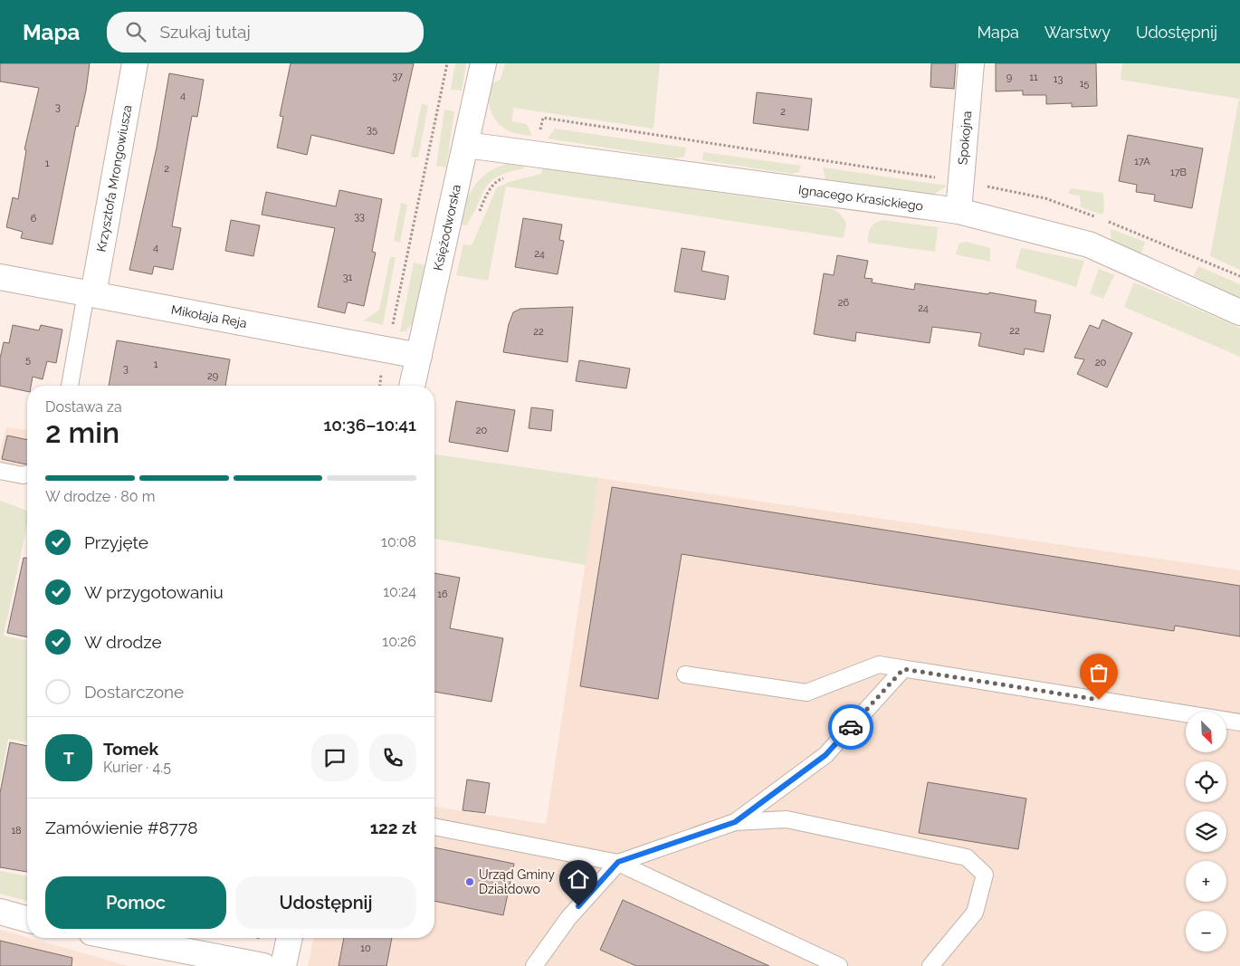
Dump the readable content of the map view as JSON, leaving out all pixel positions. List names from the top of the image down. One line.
{"streets":{"street":["Spokojna","Krzysztofa Mrongowiusza","Ignacego Krasickiego","Księżodworska","Mikołaja Reja"]},"crossings":[["Spokojna","Ignacego Krasickiego"],["Krzysztofa Mrongowiusza","Mikołaja Reja"],["Ignacego Krasickiego","Księżodworska"],["Księżodworska","Mikołaja Reja"]],"places":["Urząd Gminy Działdowo"],"house_numbers":["37","9","11","13","15","4","3","2","35","17A","1","2","17B","33","6","4","24","31","26","24","22","22","5","20","1","3","29","20","16","18","10"],"north":"bottom right","page":{"header":"Mapa","search":"Szukaj tutaj","nav":["Mapa","Warstwy","Udostępnij"],"heading":["2 min","Dostawa za","10:36–10:41"],"panel":["Tomek","Kurier · 4.5","Zamówienie #8778","122 zł"],"bar":"W drodze · 80 m","list":[["Przyjęte","10:08"],["W przygotowaniu","10:24"],["W drodze","10:26"],"Dostarczone"],"map_buttons":["+","−"],"round":"T","buttons":["Pomoc","Udostępnij"]}}
